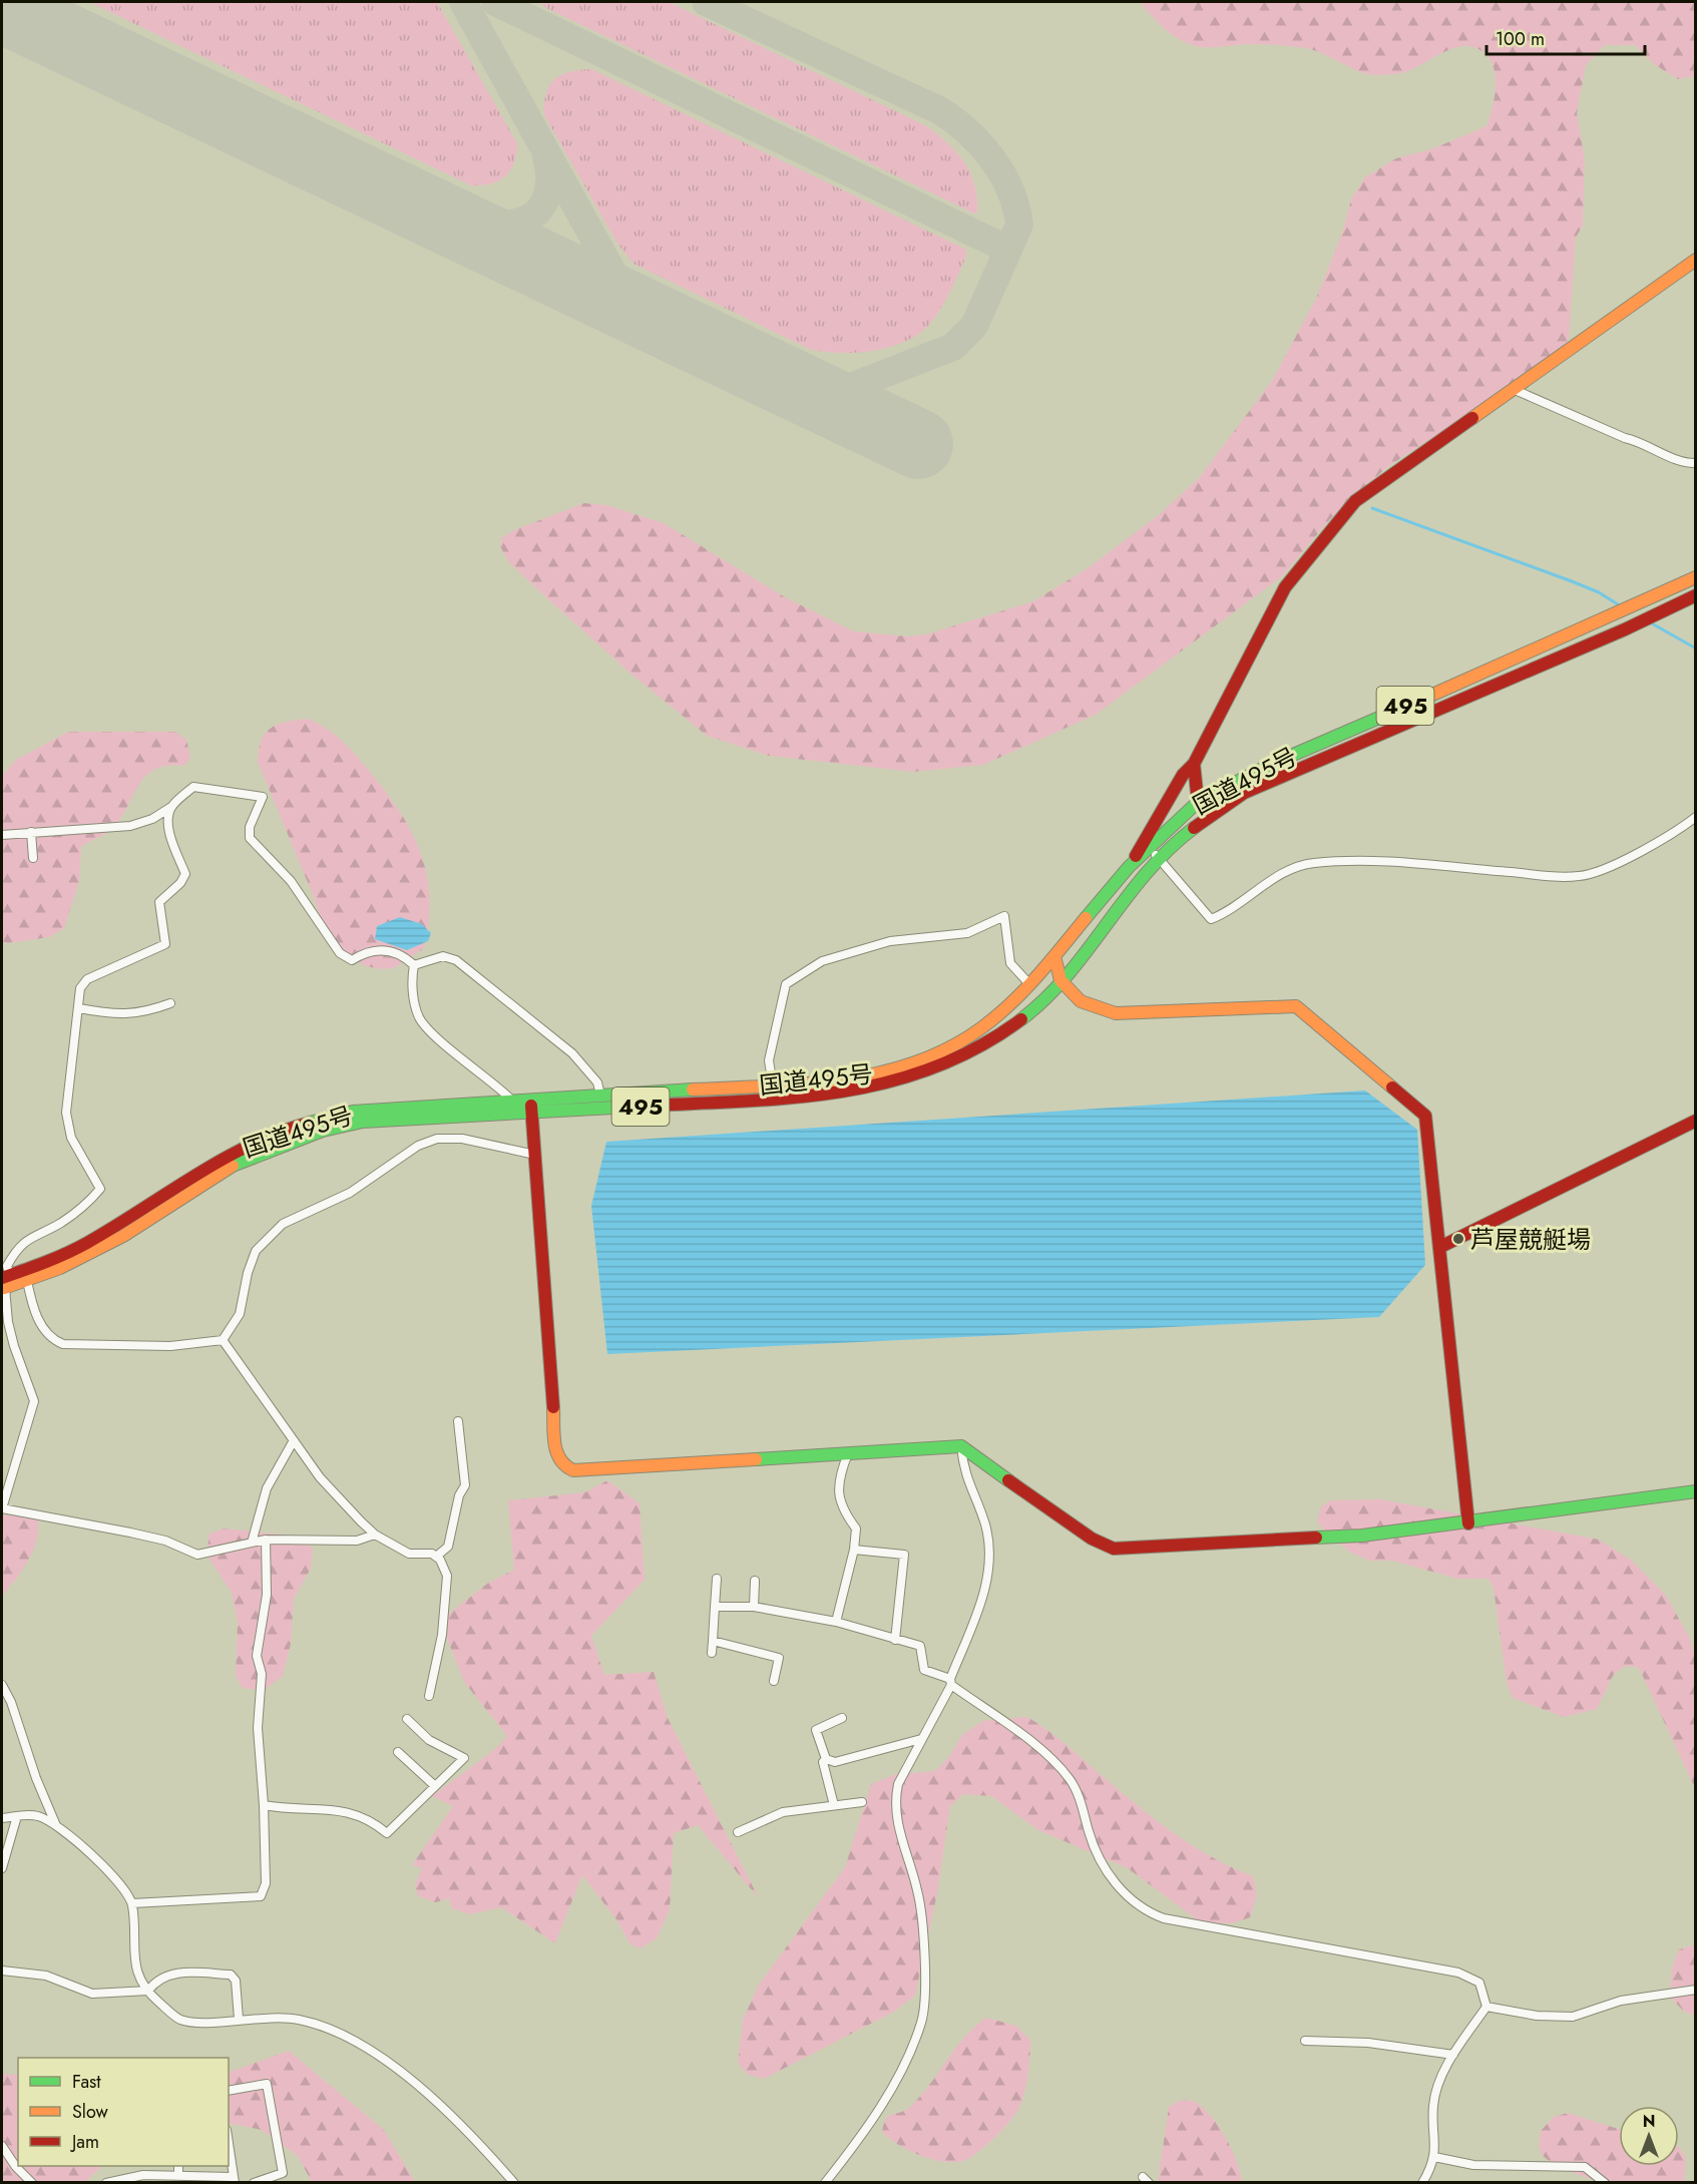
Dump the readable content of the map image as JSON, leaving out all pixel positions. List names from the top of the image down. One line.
{"streets":{"main road":["495","国道495号"]},"places":["芦屋競艇場"],"legend":["Fast","Slow","Jam"],"scale_bar":"100 m","north":"top"}
